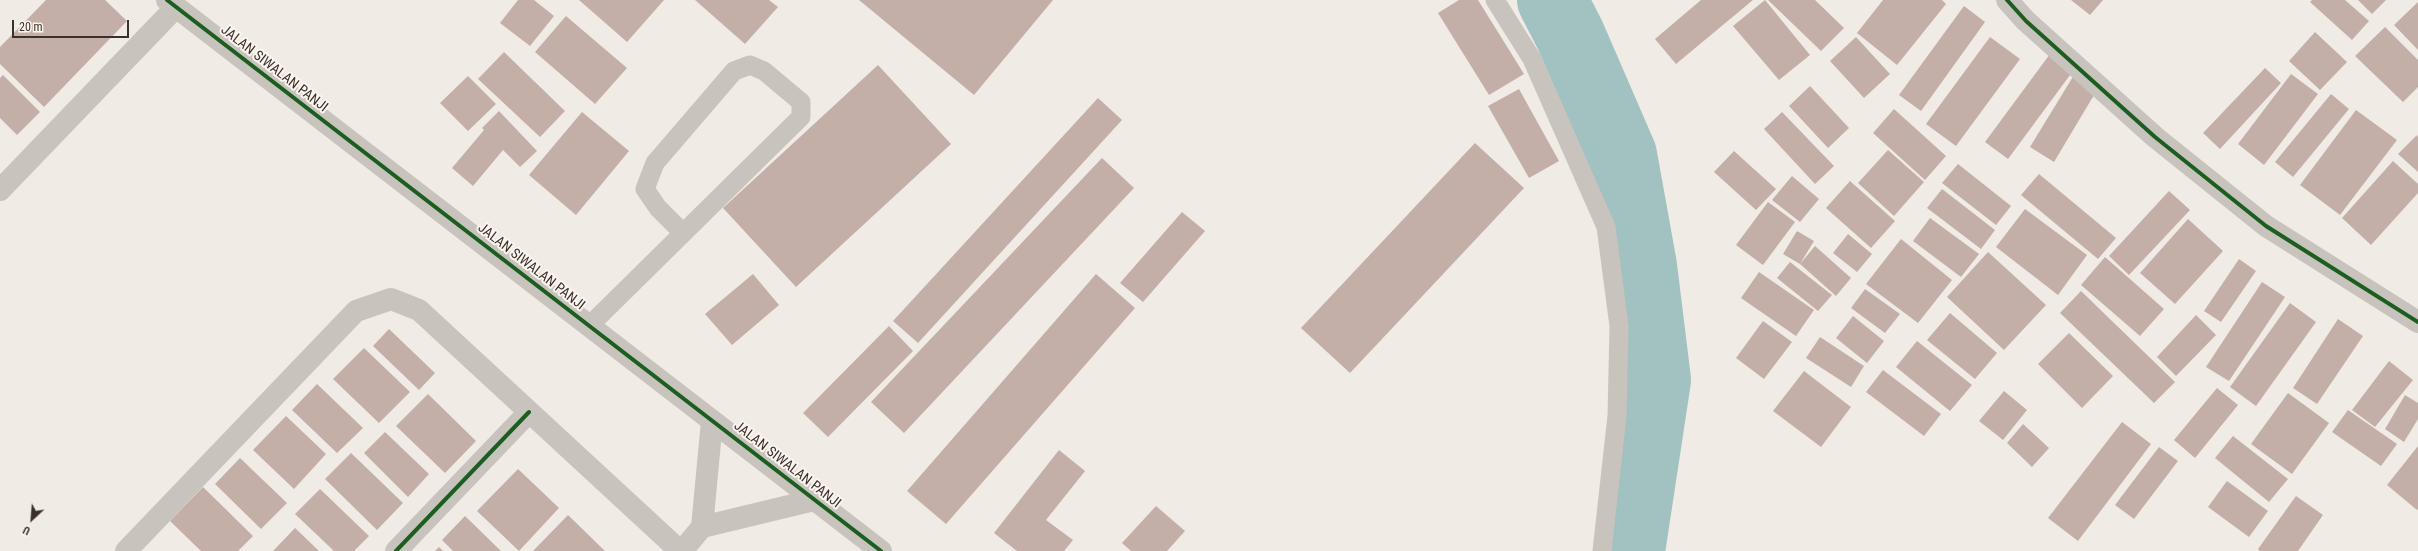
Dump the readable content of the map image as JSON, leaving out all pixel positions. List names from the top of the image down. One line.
{"streets":{"street":["JALAN SIWALAN PANJI"]},"scale_bar":"20 m","north":"bottom left"}
